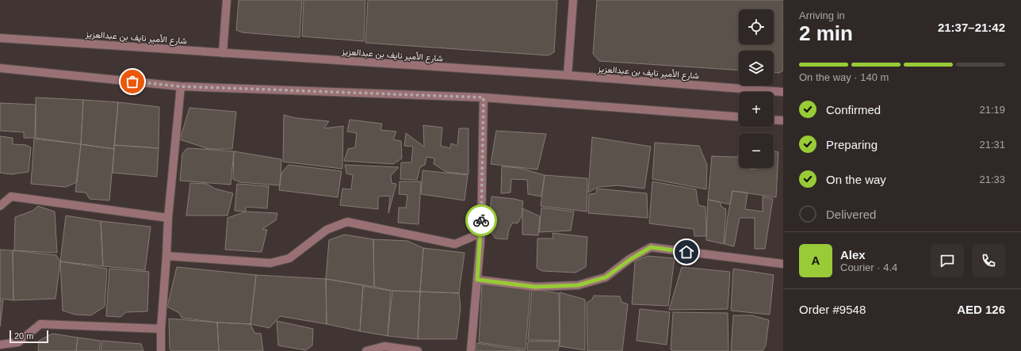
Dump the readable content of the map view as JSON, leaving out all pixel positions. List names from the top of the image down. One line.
{"streets":{"street":["شارع الأمير نايف بن عبدالعزيز"]},"scale_bar":"20 m","page":{"heading":["2 min","Arriving in","21:37–21:42"],"panel":["Alex","Courier · 4.4","Order #9548","AED 126"],"map_buttons":["+","−"],"bar":"On the way · 140 m","list":[["Confirmed","21:19"],["Preparing","21:31"],["On the way","21:33"],"Delivered"],"round":"A","scale":"20 m"}}
